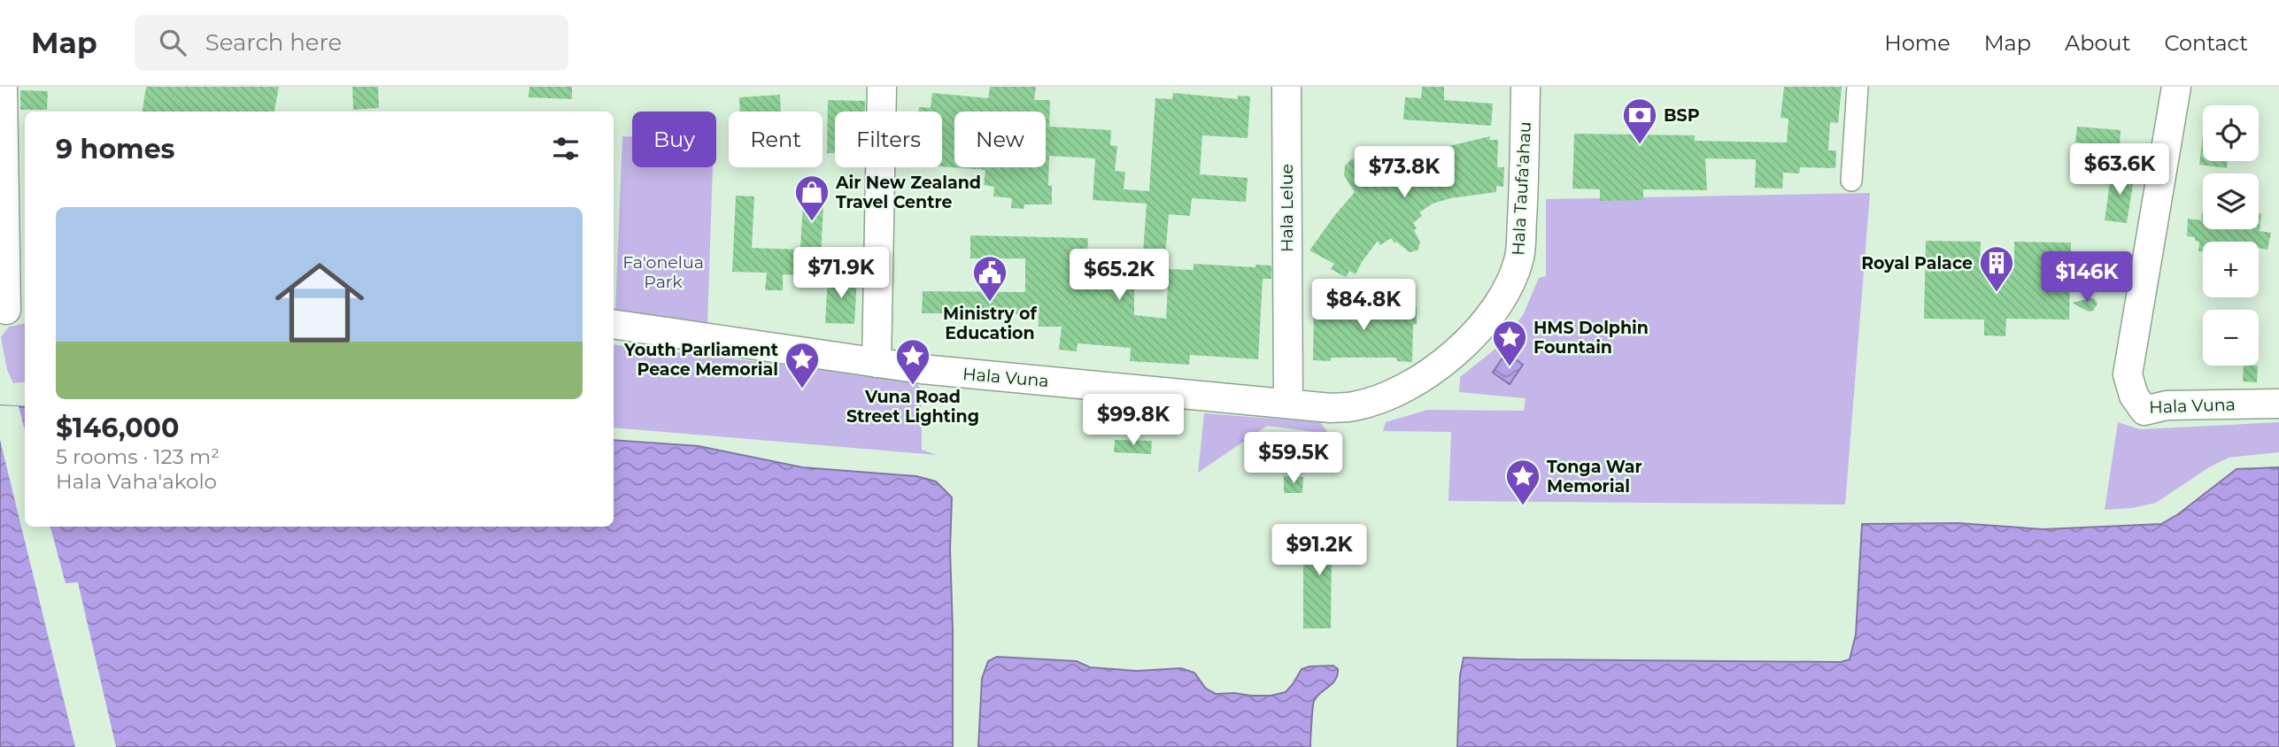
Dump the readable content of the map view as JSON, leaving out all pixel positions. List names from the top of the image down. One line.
{"streets":{"main road":["Hala Taufa'ahau","Hala Lelue","Hala Vuna"]},"crossings":[["Hala Taufa'ahau","Hala Vuna"],["Hala Lelue","Hala Vuna"]],"parks":["Fa'onelua Park"],"places":{"bank":["BSP"],"shop":["Air New Zealand Travel Centre"],"building":["Royal Palace"],"public building":["Ministry of Education"],"place":["HMS Dolphin Fountain","Vuna Road Street Lighting","Youth Parliament Peace Memorial","Tonga War Memorial"]},"page":{"header":"Map","search":"Search here","nav":["Home","Map","About","Contact"],"map_buttons":["+","−"],"chip":["Buy","Rent","Filters","New"],"heading":"9 homes","price":["$63.6K","$73.8K","$71.9K","$65.2K","$146K","$84.8K","$99.8K","$59.5K","$91.2K"],"list":[{"name":"$146,000","note":"5 rooms · 123 m² · Hala Vaha'akolo"}]}}
